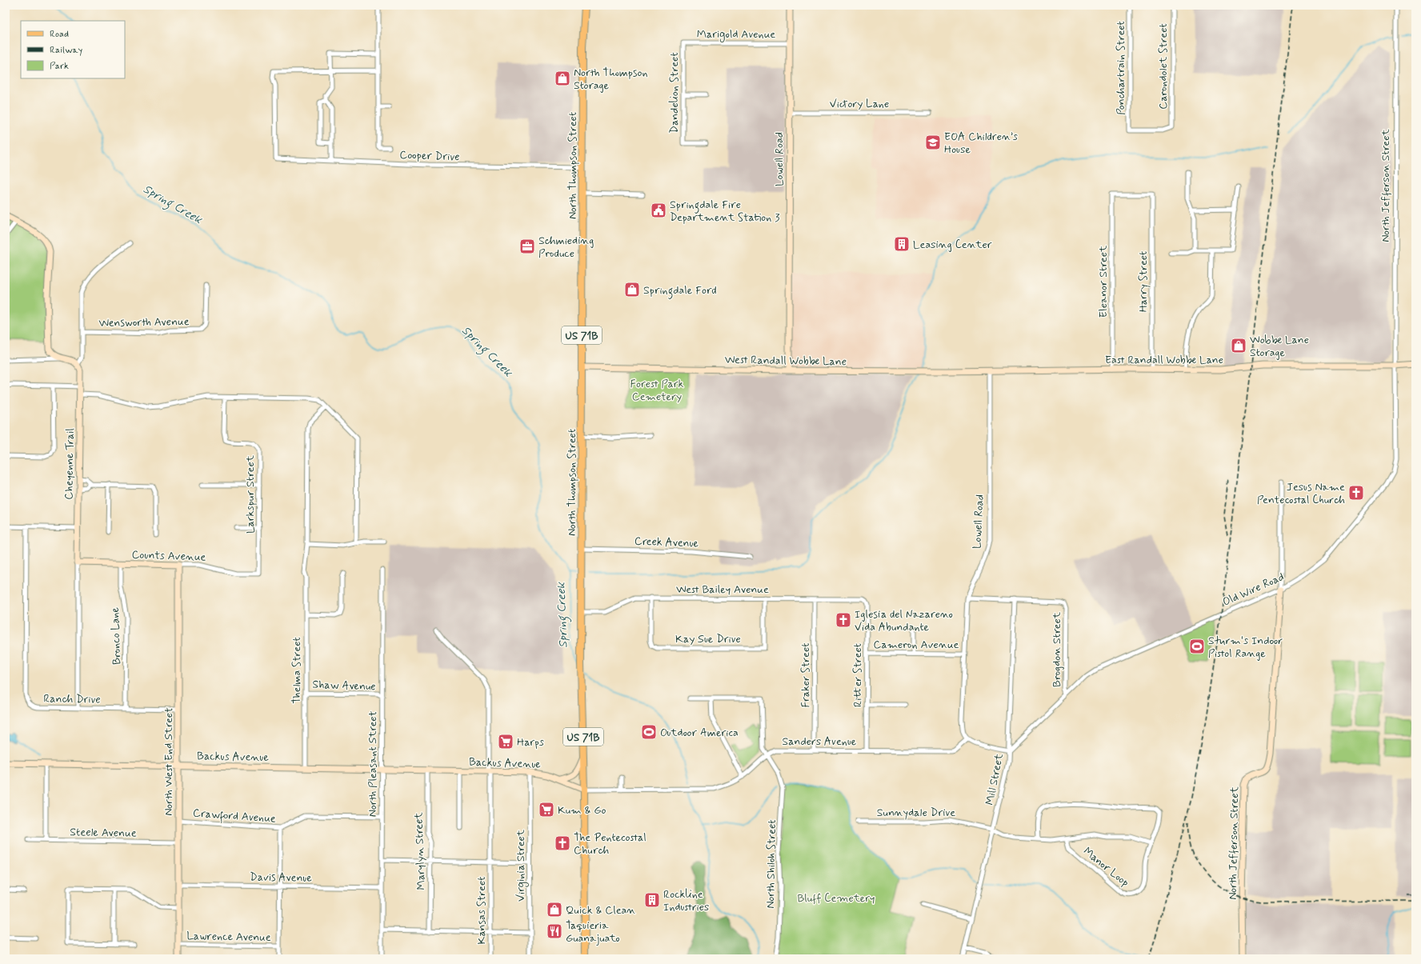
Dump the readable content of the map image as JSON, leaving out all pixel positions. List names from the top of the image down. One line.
{"streets":{"main road":["North Thompson Street","US 71B"],"street":["Marigold Avenue","Carondolet Street","Ponchartrain Street","Dandelion Street","Victory Lane","Cooper Drive","Lowell Road","North Jefferson Street","Eleanor Street","Harry Street","Wensworth Avenue","East Randall Wobbe Lane","West Randall Wobbe Lane","Cheyenne Trail","Larkspur Street","Creek Avenue","Counts Avenue","West Bailey Avenue","Old Wire Road","Bronco Lane","Kay Sue Drive","Cameron Avenue","Brogdon Street","Thelma Street","Fraker Street","Ritter Street","Shaw Avenue","Ranch Drive","Sanders Avenue","Backus Avenue","North West End Street","North Pleasant Street","Mill Street","Sunnydale Drive","Crawford Avenue","Steele Avenue","Marylyn Street","North Shiloh Street","Virginia Street","Manor Loop","Davis Avenue","Kansas Street","Lawrence Avenue"]},"crossings":[["Marigold Avenue","Dandelion Street"],["Marigold Avenue","Lowell Road"],["Carondolet Street","Ponchartrain Street"],["Victory Lane","Lowell Road"],["Cooper Drive","North Thompson Street"],["Lowell Road","East Randall Wobbe Lane"],["Lowell Road","West Randall Wobbe Lane"],["Lowell Road","Cameron Avenue"],["Lowell Road","Sanders Avenue"],["North Thompson Street","West Randall Wobbe Lane"],["North Thompson Street","Creek Avenue"],["North Thompson Street","West Bailey Avenue"],["North Thompson Street","Sanders Avenue"],["North Thompson Street","Backus Avenue"],["North Jefferson Street","East Randall Wobbe Lane"],["North Jefferson Street","Old Wire Road"],["Eleanor Street","Harry Street"],["Eleanor Street","East Randall Wobbe Lane"],["Harry Street","East Randall Wobbe Lane"],["Wensworth Avenue","Cheyenne Trail"],["East Randall Wobbe Lane","West Randall Wobbe Lane"],["East Randall Wobbe Lane","Old Wire Road"],["Cheyenne Trail","Counts Avenue"],["Cheyenne Trail","Ranch Drive"],["Larkspur Street","Counts Avenue"],["Counts Avenue","Bronco Lane"],["Counts Avenue","North West End Street"],["West Bailey Avenue","Kay Sue Drive"],["West Bailey Avenue","Fraker Street"],["West Bailey Avenue","Ritter Street"],["Old Wire Road","Brogdon Street"],["Old Wire Road","Mill Street"],["Bronco Lane","Ranch Drive"],["Cameron Avenue","Ritter Street"],["Brogdon Street","Mill Street"],["Thelma Street","Shaw Avenue"],["Thelma Street","Backus Avenue"],["Fraker Street","Sanders Avenue"],["Ritter Street","Sanders Avenue"],["Shaw Avenue","North Pleasant Street"],["Ranch Drive","North West End Street"],["Sanders Avenue","Backus Avenue"],["Sanders Avenue","North Shiloh Street"],["Backus Avenue","North West End Street"],["Backus Avenue","North Pleasant Street"],["Backus Avenue","Marylyn Street"],["Backus Avenue","Virginia Street"],["Backus Avenue","Kansas Street"],["North West End Street","Crawford Avenue"],["North West End Street","Steele Avenue"],["North West End Street","Davis Avenue"],["North West End Street","Lawrence Avenue"],["North Pleasant Street","Crawford Avenue"],["North Pleasant Street","Davis Avenue"],["Mill Street","Sunnydale Drive"],["Sunnydale Drive","Manor Loop"]],"water":["Spring Creek"],"parks":["Forest Park Cemetery","Bluff Cemetery"],"places":{"shop":["North Thompson Storage","Springdale Ford","Wobbe Lane Storage","Quick & Clean"],"school or university":["EOA Children’s House"],"public building":["Springdale Fire Department Station 3"],"building":["Leasing Center","Rockline Industries"],"office":["Schmieding Produce"],"church":["Jesus Name Pentecostal Church","Iglesia del Nazareno Vida Abundante","The Pentecostal Church"],"sports":["Sturm's Indoor Pistol Range","Outdoor America"],"supermarket":["Harps","Kum & Go"],"restaurant":["Taquieria Guanajuato"]},"legend":["Road","Railway","Park"]}
